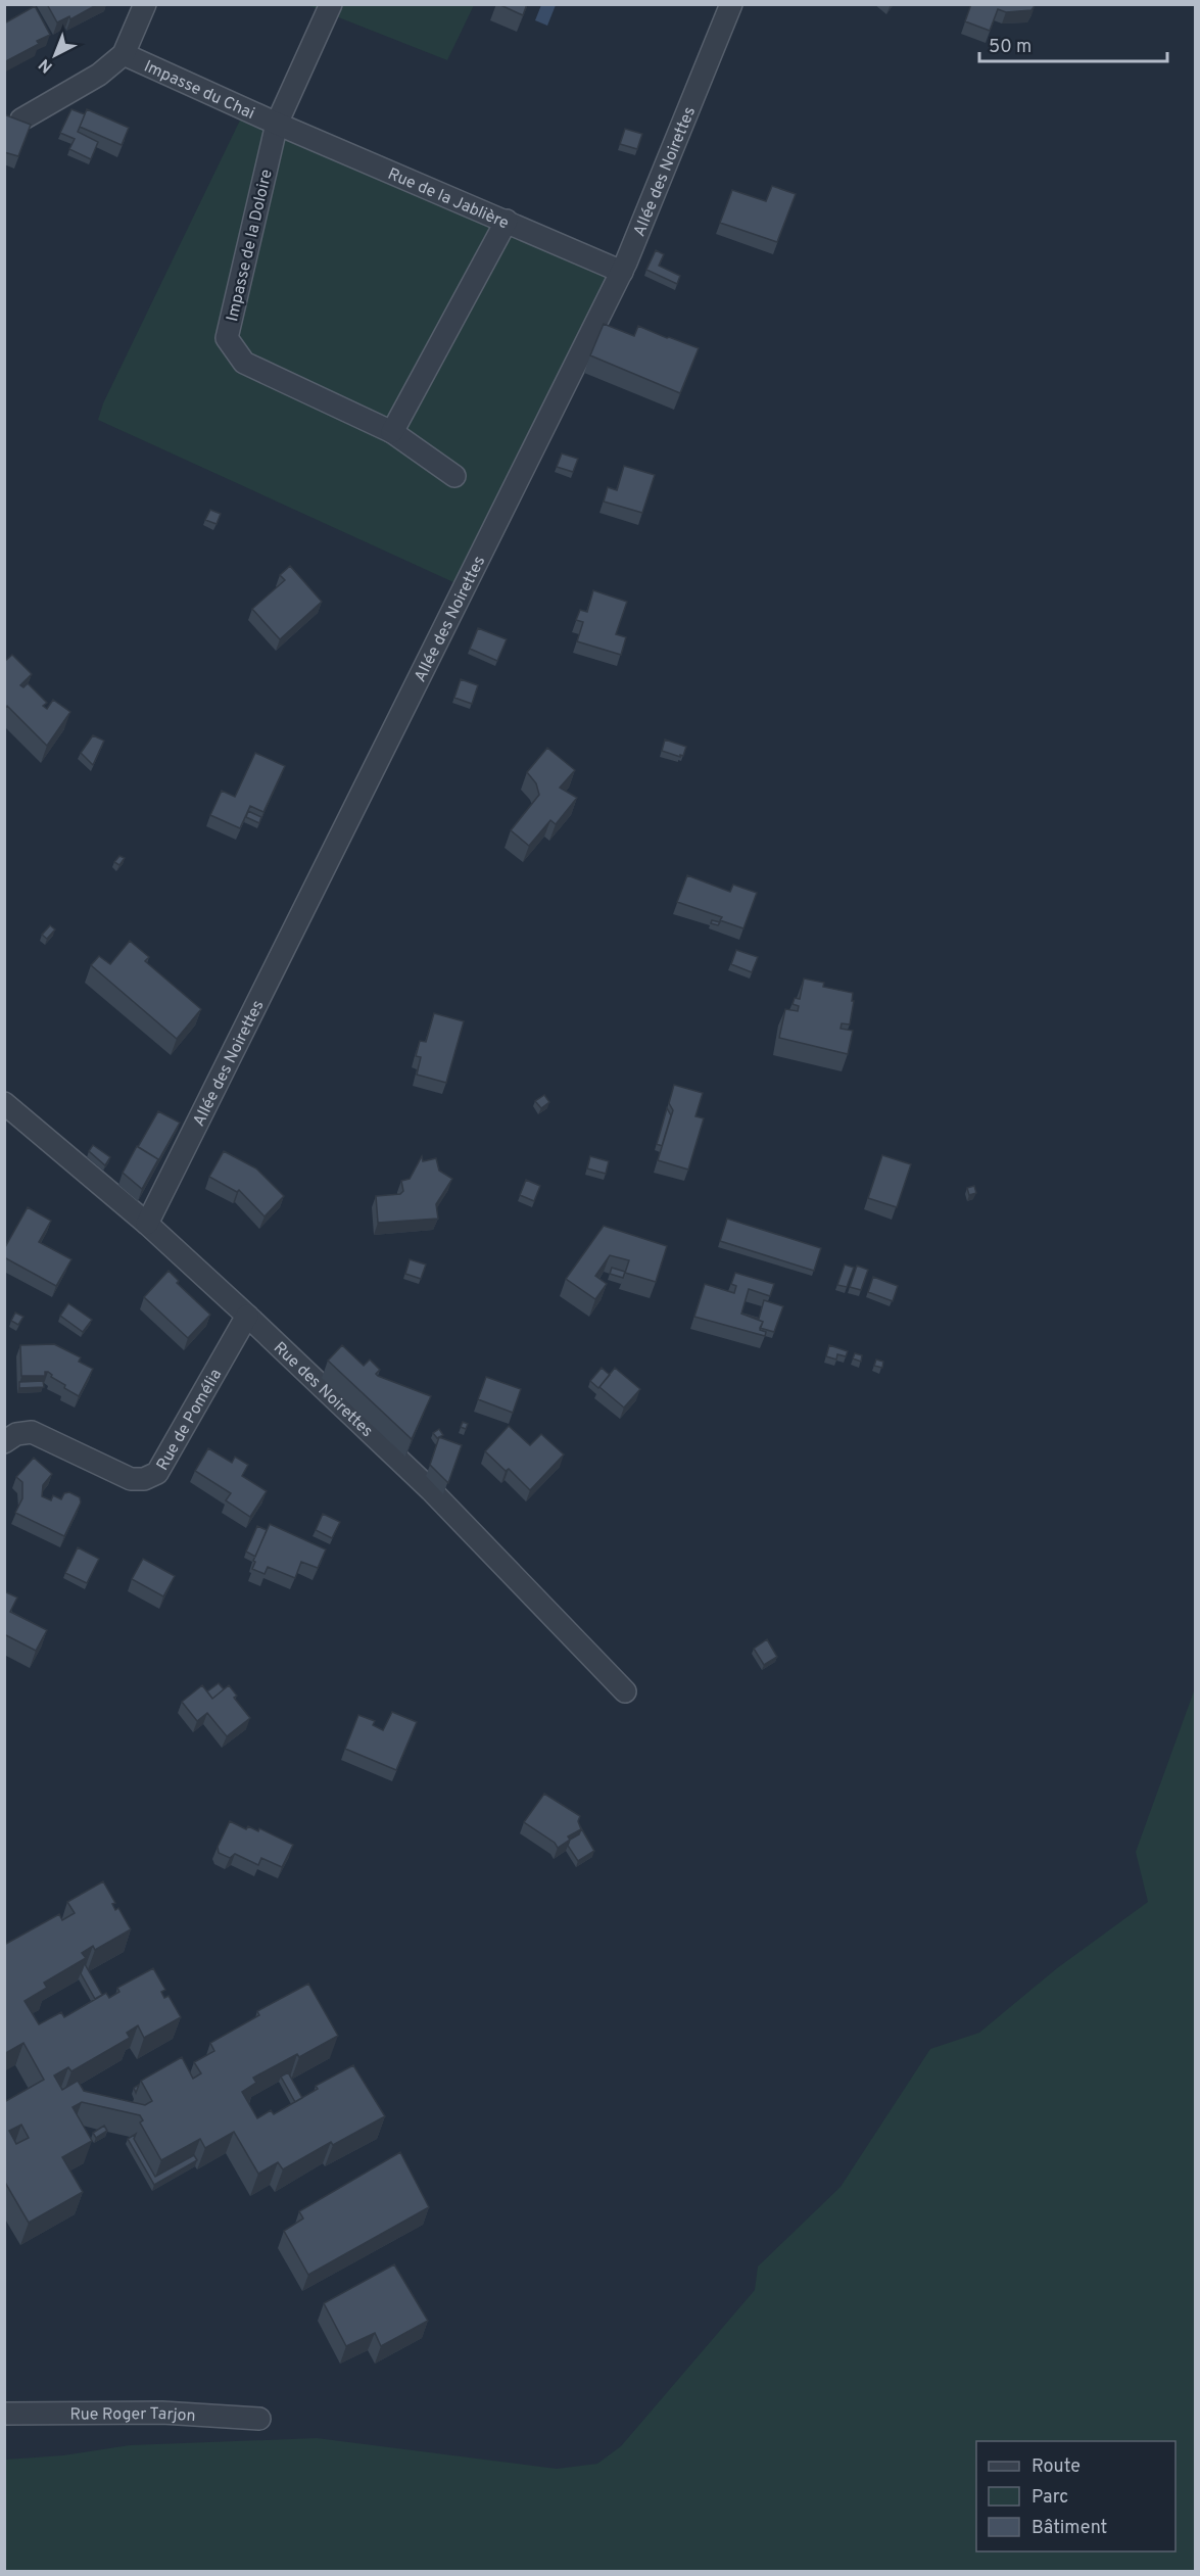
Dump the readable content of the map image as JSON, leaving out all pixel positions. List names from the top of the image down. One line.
{"streets":{"street":["Impasse du Chai","Allée des Noirettes","Rue de la Jablière","Impasse de la Doloire","Rue des Noirettes","Rue de Pomélia","Rue Roger Tarjon"]},"crossings":[["Impasse du Chai","Rue de la Jablière"],["Impasse du Chai","Impasse de la Doloire"],["Allée des Noirettes","Rue de la Jablière"],["Allée des Noirettes","Rue des Noirettes"],["Rue de la Jablière","Impasse de la Doloire"],["Rue des Noirettes","Rue de Pomélia"]],"legend":["Route","Parc","Bâtiment"],"scale_bar":"50 m","north":"bottom left"}
